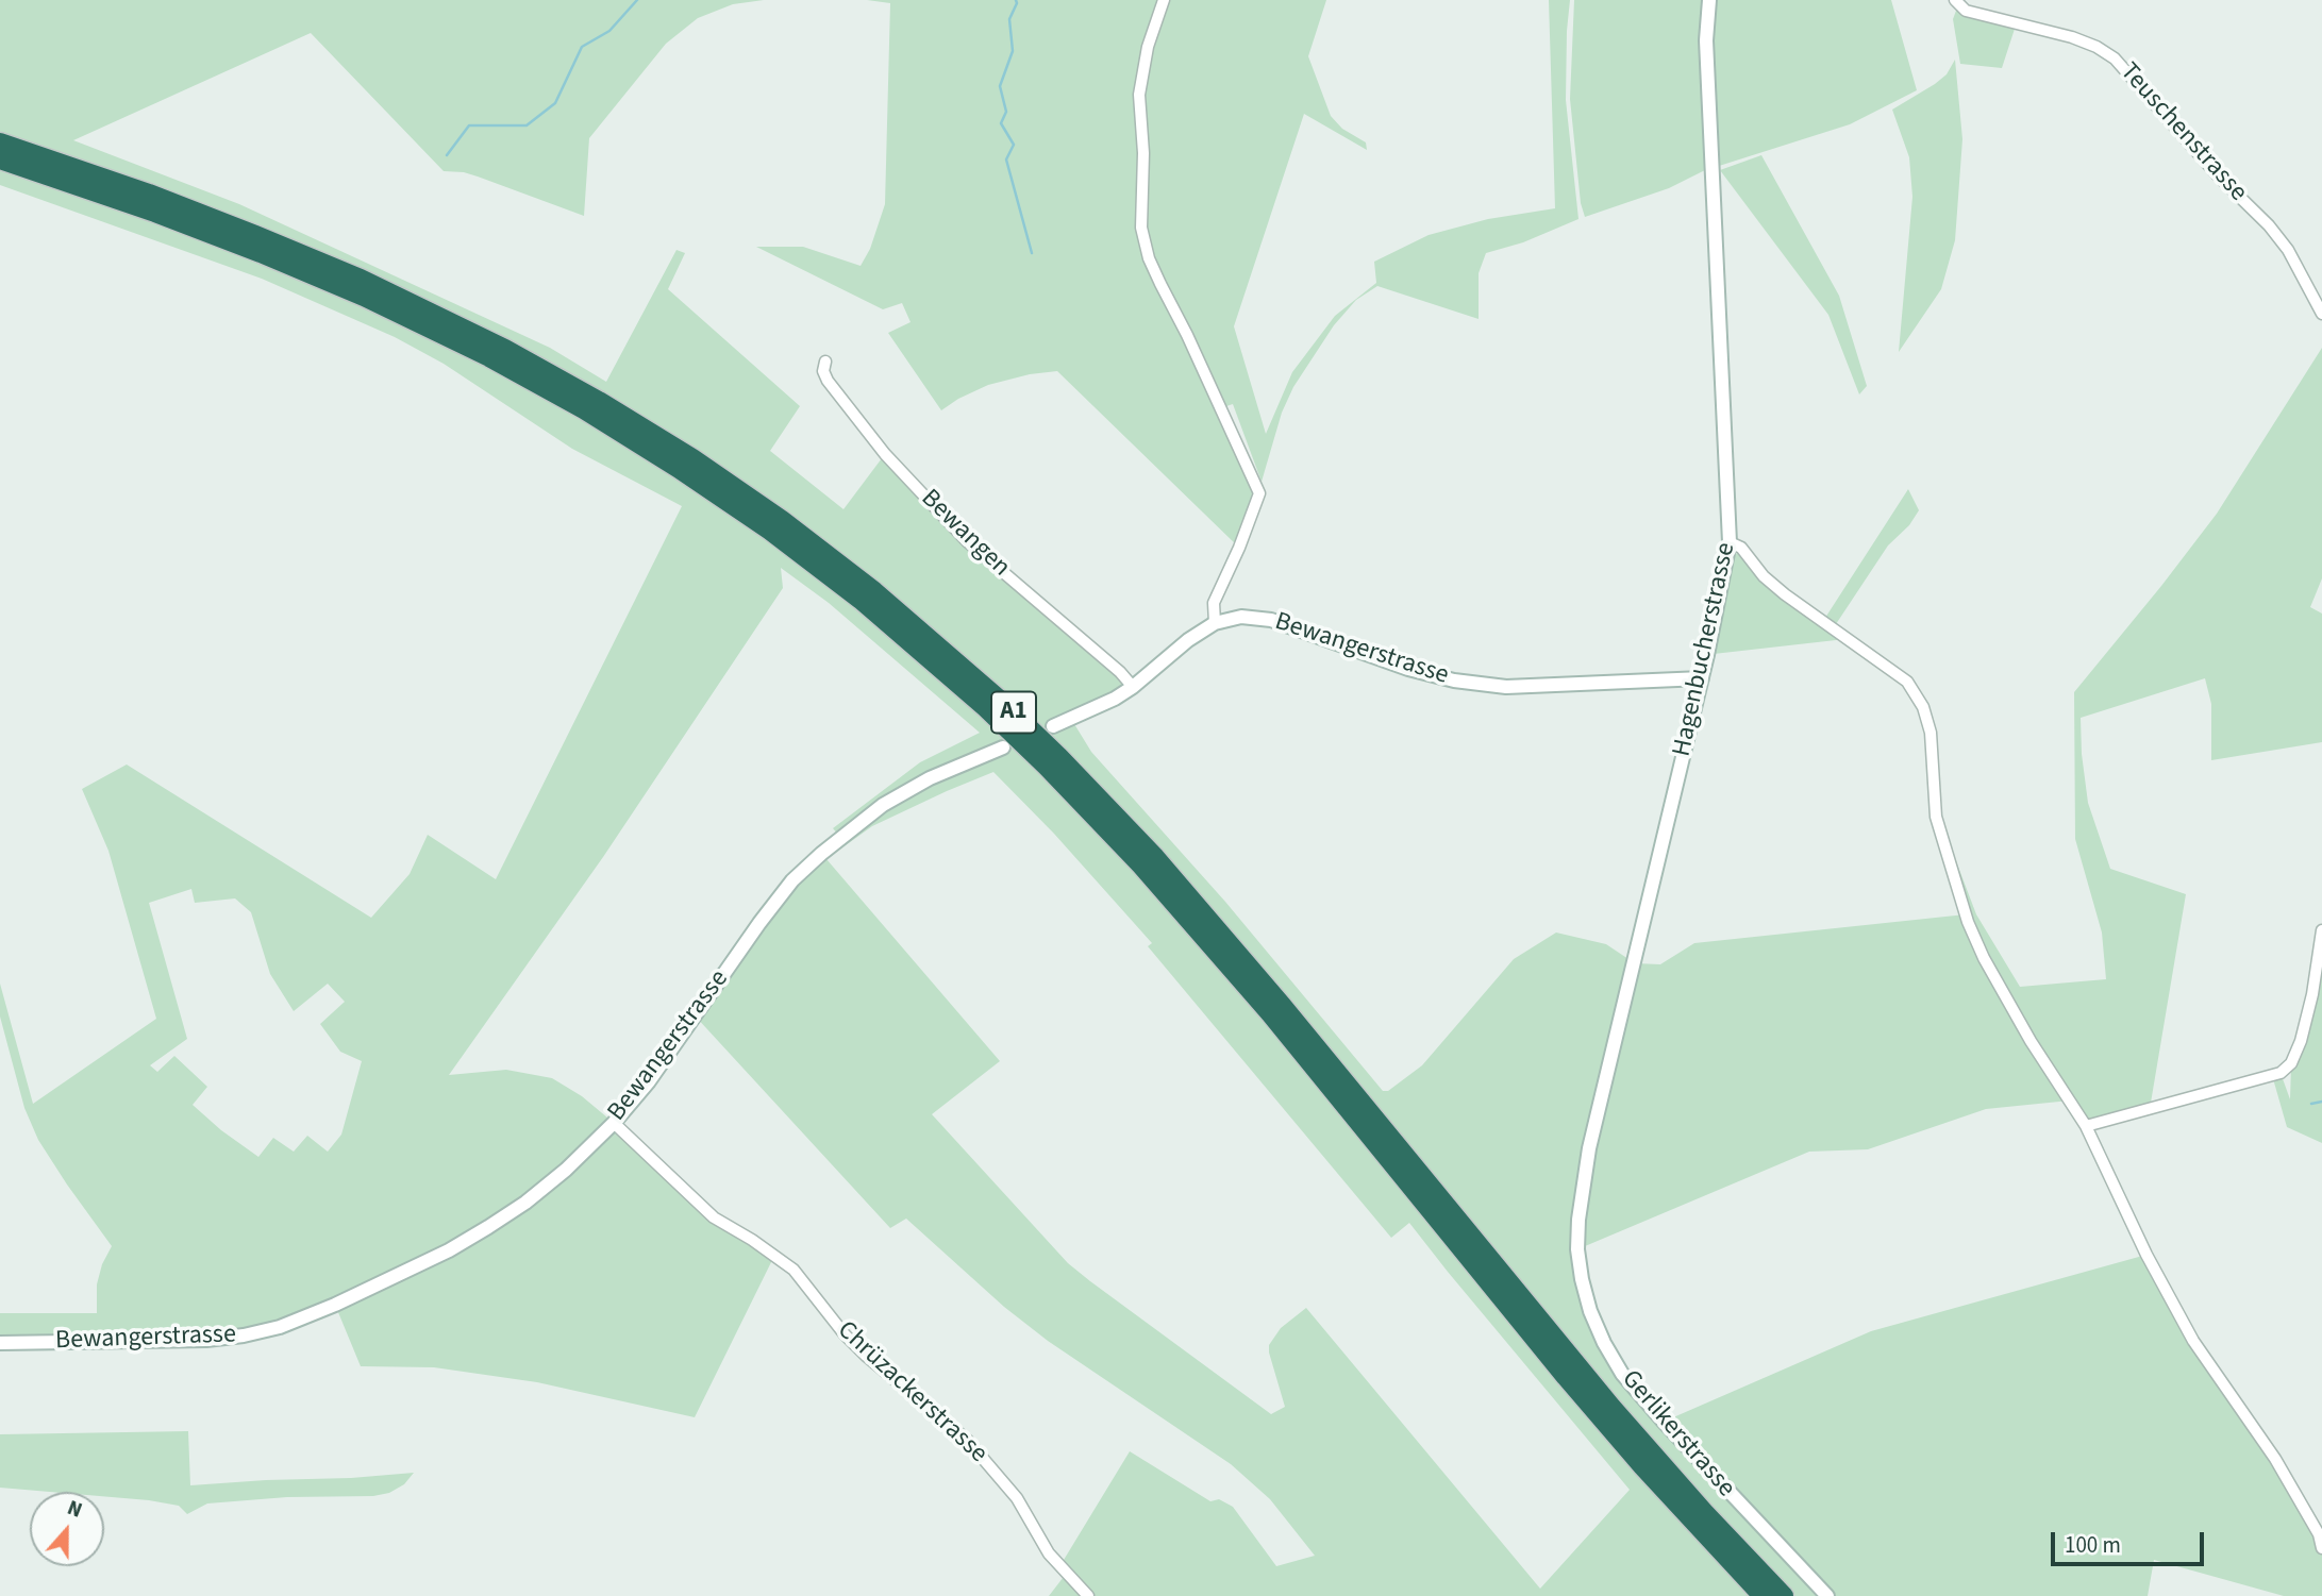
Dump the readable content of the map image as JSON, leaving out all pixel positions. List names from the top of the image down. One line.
{"streets":{"highway":["A1"],"street":["Teuschenstrasse","Bewangen","Bewangerstrasse","Hagenbucherstrasse","Chrüzackerstrasse","Gerlikerstrasse"]},"crossings":[["Bewangen","Bewangerstrasse"],["Bewangerstrasse","Hagenbucherstrasse"],["Bewangerstrasse","Chrüzackerstrasse"],["Hagenbucherstrasse","Gerlikerstrasse"]],"scale_bar":"100 m","north":"top"}
